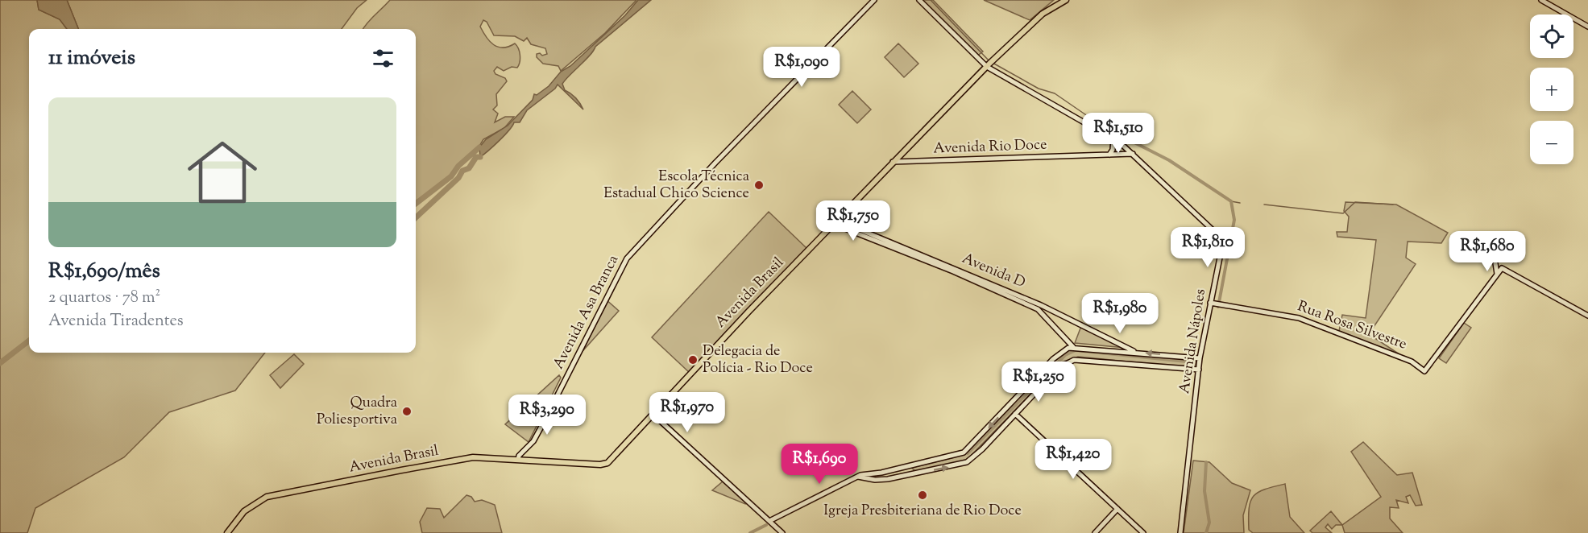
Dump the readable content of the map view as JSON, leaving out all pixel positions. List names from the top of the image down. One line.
{"streets":{"main road":["Avenida Brasil"],"street":["Avenida Rio Doce","Avenida D","Avenida Asa Branca","Rua Rosa Silvestre","Avenida Nápoles"]},"crossings":[["Avenida Rio Doce","Avenida Brasil"],["Avenida Rio Doce","Avenida Nápoles"],["Avenida D","Avenida Brasil"],["Avenida Brasil","Avenida Asa Branca"],["Rua Rosa Silvestre","Avenida Nápoles"]],"places":["Escola Técnica Estadual Chico Science","Delegacia de Polícia - Rio Doce","Quadra Poliesportiva","Igreja Presbiteriana de Rio Doce"],"page":{"map_buttons":["+","−"],"heading":"11 imóveis","price":["R$1,090","R$1,510","R$1,750","R$1,810","R$1,680","R$1,980","R$1,250","R$1,970","R$3,290","R$1,420","R$1,690"],"list":[{"name":"R$1,690/mês","note":"2 quartos · 78 m² · Avenida Tiradentes"}]}}
